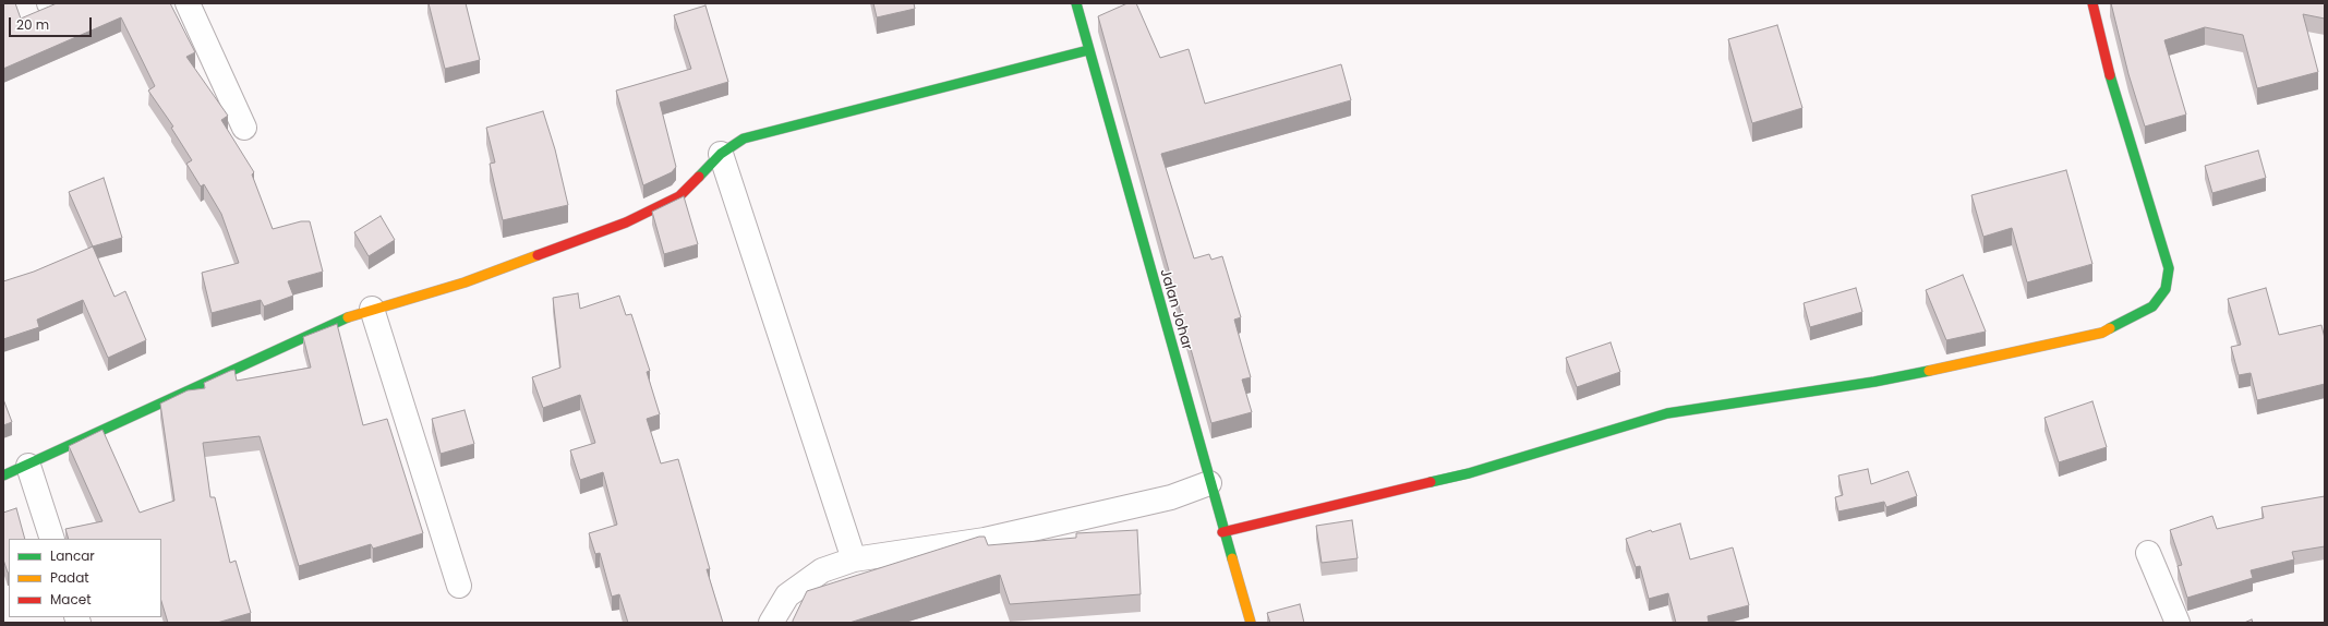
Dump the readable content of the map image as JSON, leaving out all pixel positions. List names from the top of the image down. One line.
{"streets":{"street":["Jalan Johar"]},"legend":["Lancar","Padat","Macet"],"scale_bar":"20 m"}
